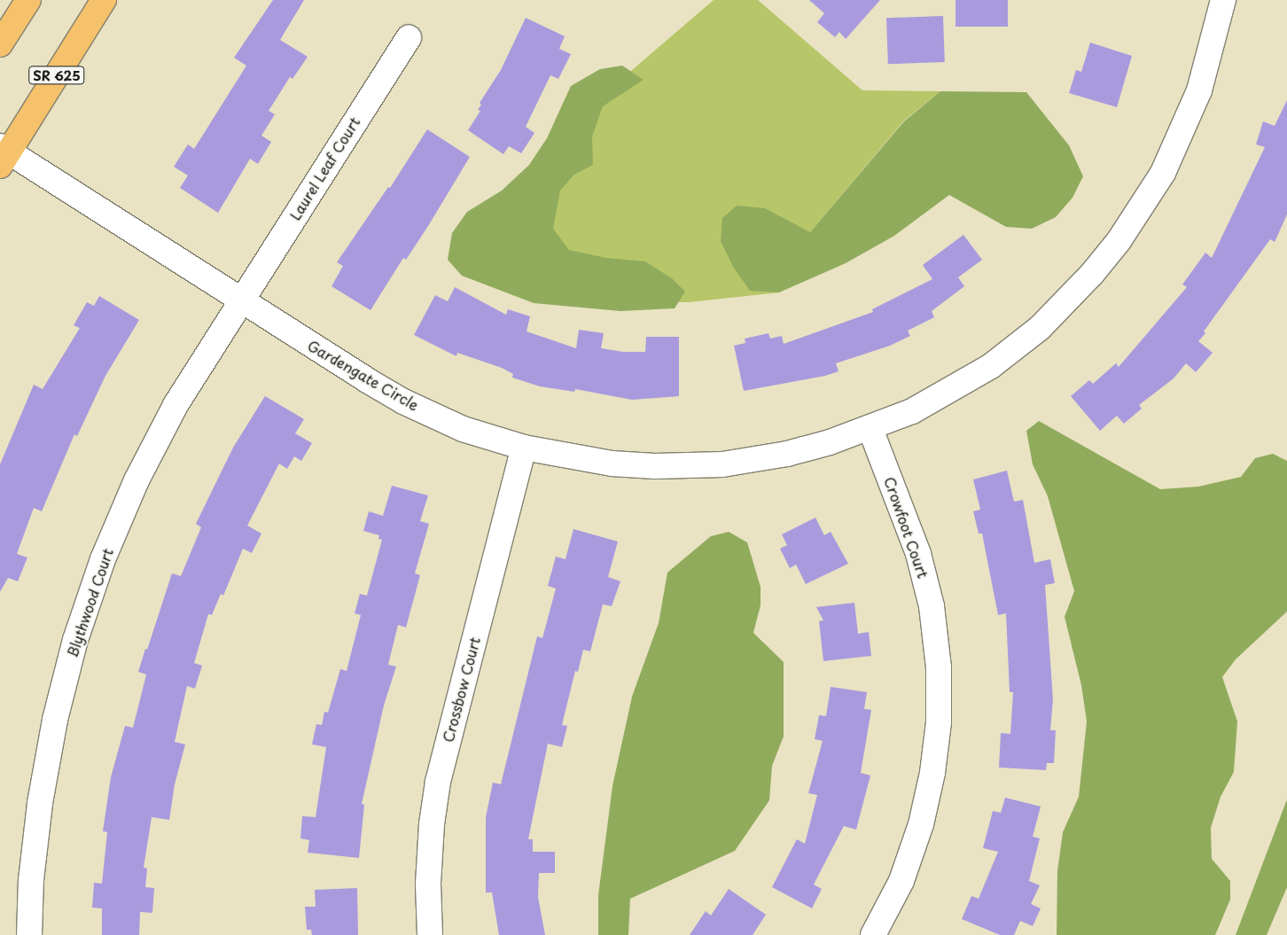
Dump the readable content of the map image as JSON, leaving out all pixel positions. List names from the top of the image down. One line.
{"streets":{"main road":["SR 625"],"street":["Laurel Leaf Court","Gardengate Circle","Crowfoot Court","Blythwood Court","Crossbow Court"]},"crossings":[["SR 625","Gardengate Circle"],["Laurel Leaf Court","Gardengate Circle"],["Laurel Leaf Court","Blythwood Court"],["Gardengate Circle","Crowfoot Court"],["Gardengate Circle","Blythwood Court"],["Gardengate Circle","Crossbow Court"]]}
